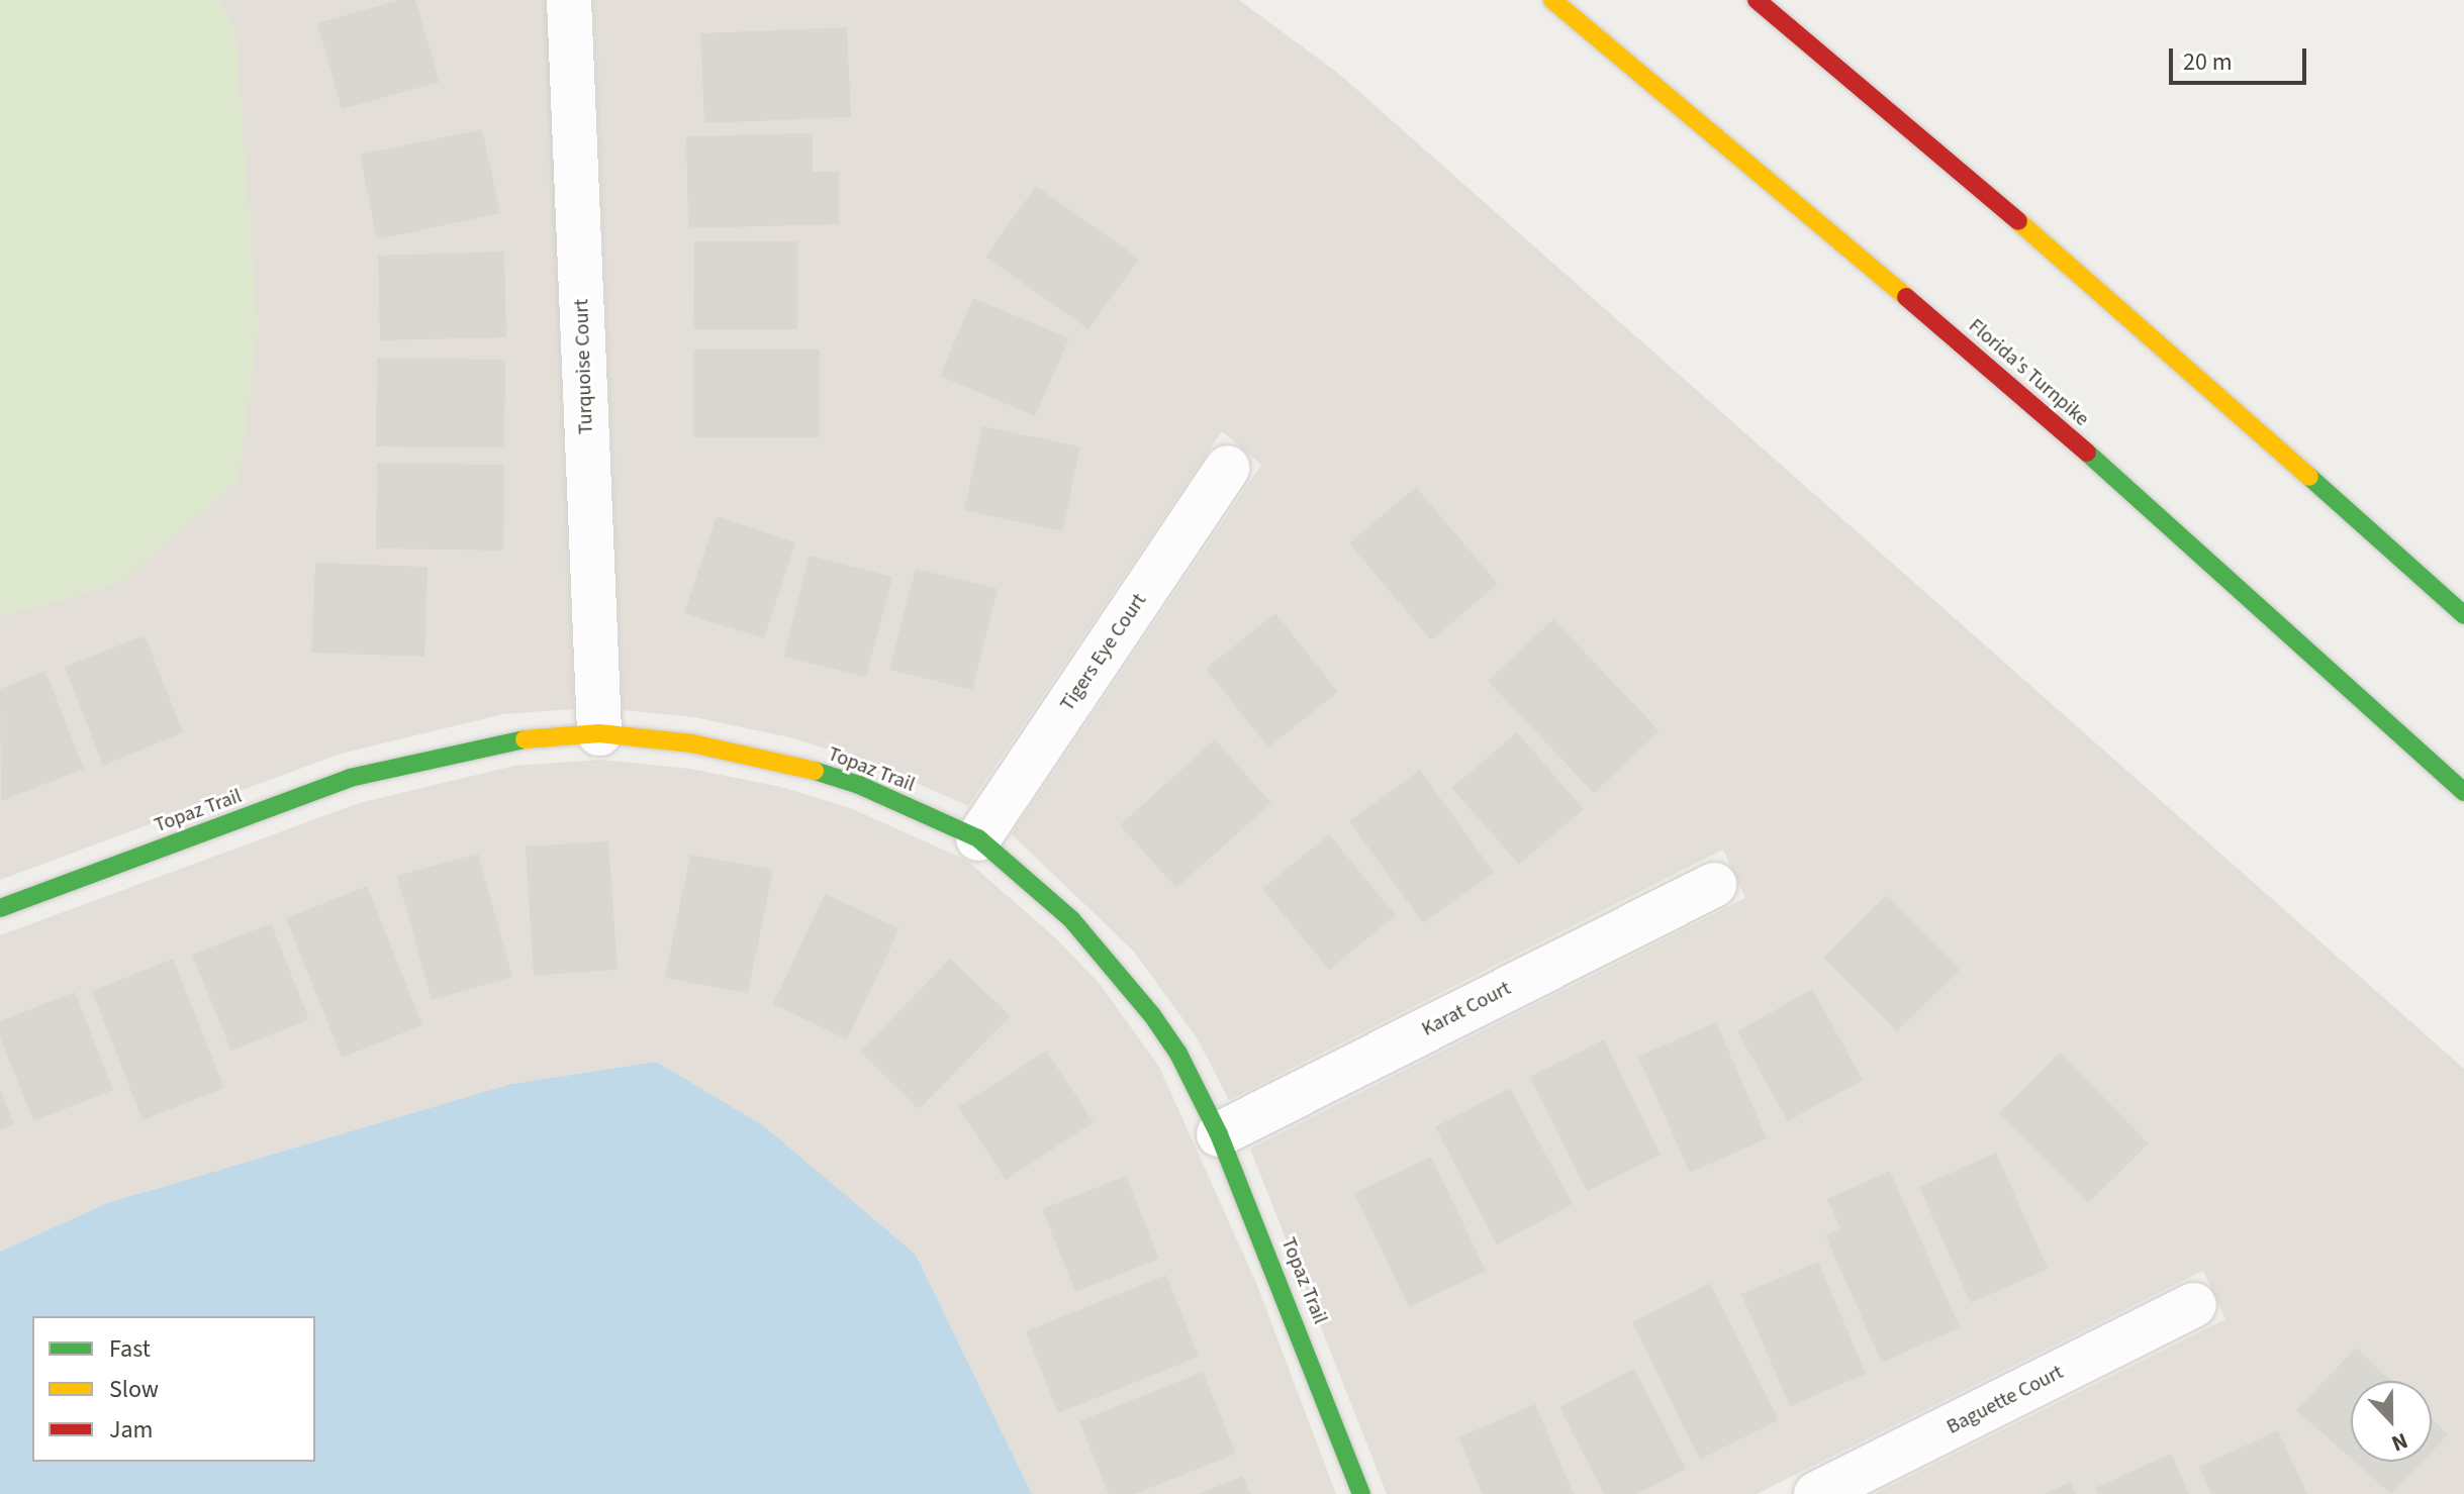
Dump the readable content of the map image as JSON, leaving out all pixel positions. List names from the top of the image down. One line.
{"streets":{"main road":["Florida's Turnpike","Topaz Trail"],"street":["Turquoise Court","Tigers Eye Court","Karat Court","Baguette Court"]},"crossings":[["Turquoise Court","Topaz Trail"],["Tigers Eye Court","Topaz Trail"],["Topaz Trail","Karat Court"]],"legend":["Fast","Slow","Jam"],"scale_bar":"20 m","north":"bottom"}
